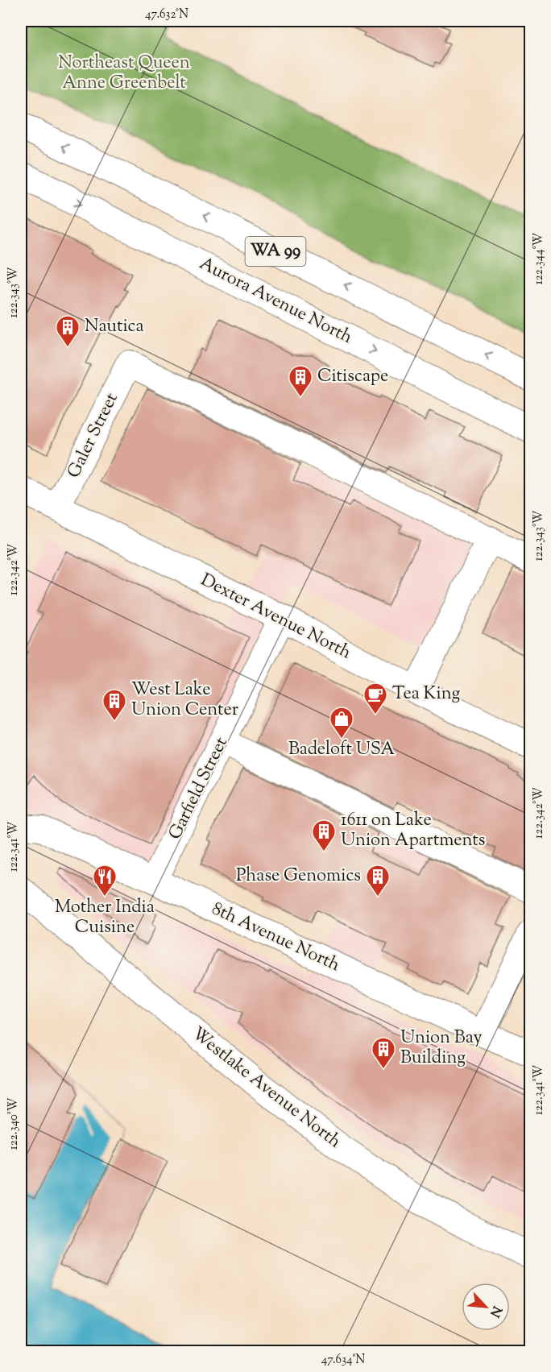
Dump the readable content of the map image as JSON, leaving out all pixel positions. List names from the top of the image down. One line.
{"streets":{"main road":["WA 99","Aurora Avenue North","Dexter Avenue North","Westlake Avenue North"],"street":["Galer Street","Garfield Street","8th Avenue North"]},"crossings":[["Galer Street","Dexter Avenue North"],["Dexter Avenue North","Garfield Street"],["Garfield Street","8th Avenue North"]],"parks":["Northeast Queen Anne Greenbelt"],"places":{"building":["Nautica","Citiscape","West Lake Union Center","1611 on Lake Union Apartments","Phase Genomics","Union Bay Building"],"cafe":["Tea King"],"shop":["Badeloft USA"],"restaurant":["Mother India Cuisine"]},"north":"bottom right","coordinates":["47.632°N","122.344°W","122.343°W","122.342°W","122.341°W","122.340°W","47.634°N"]}
